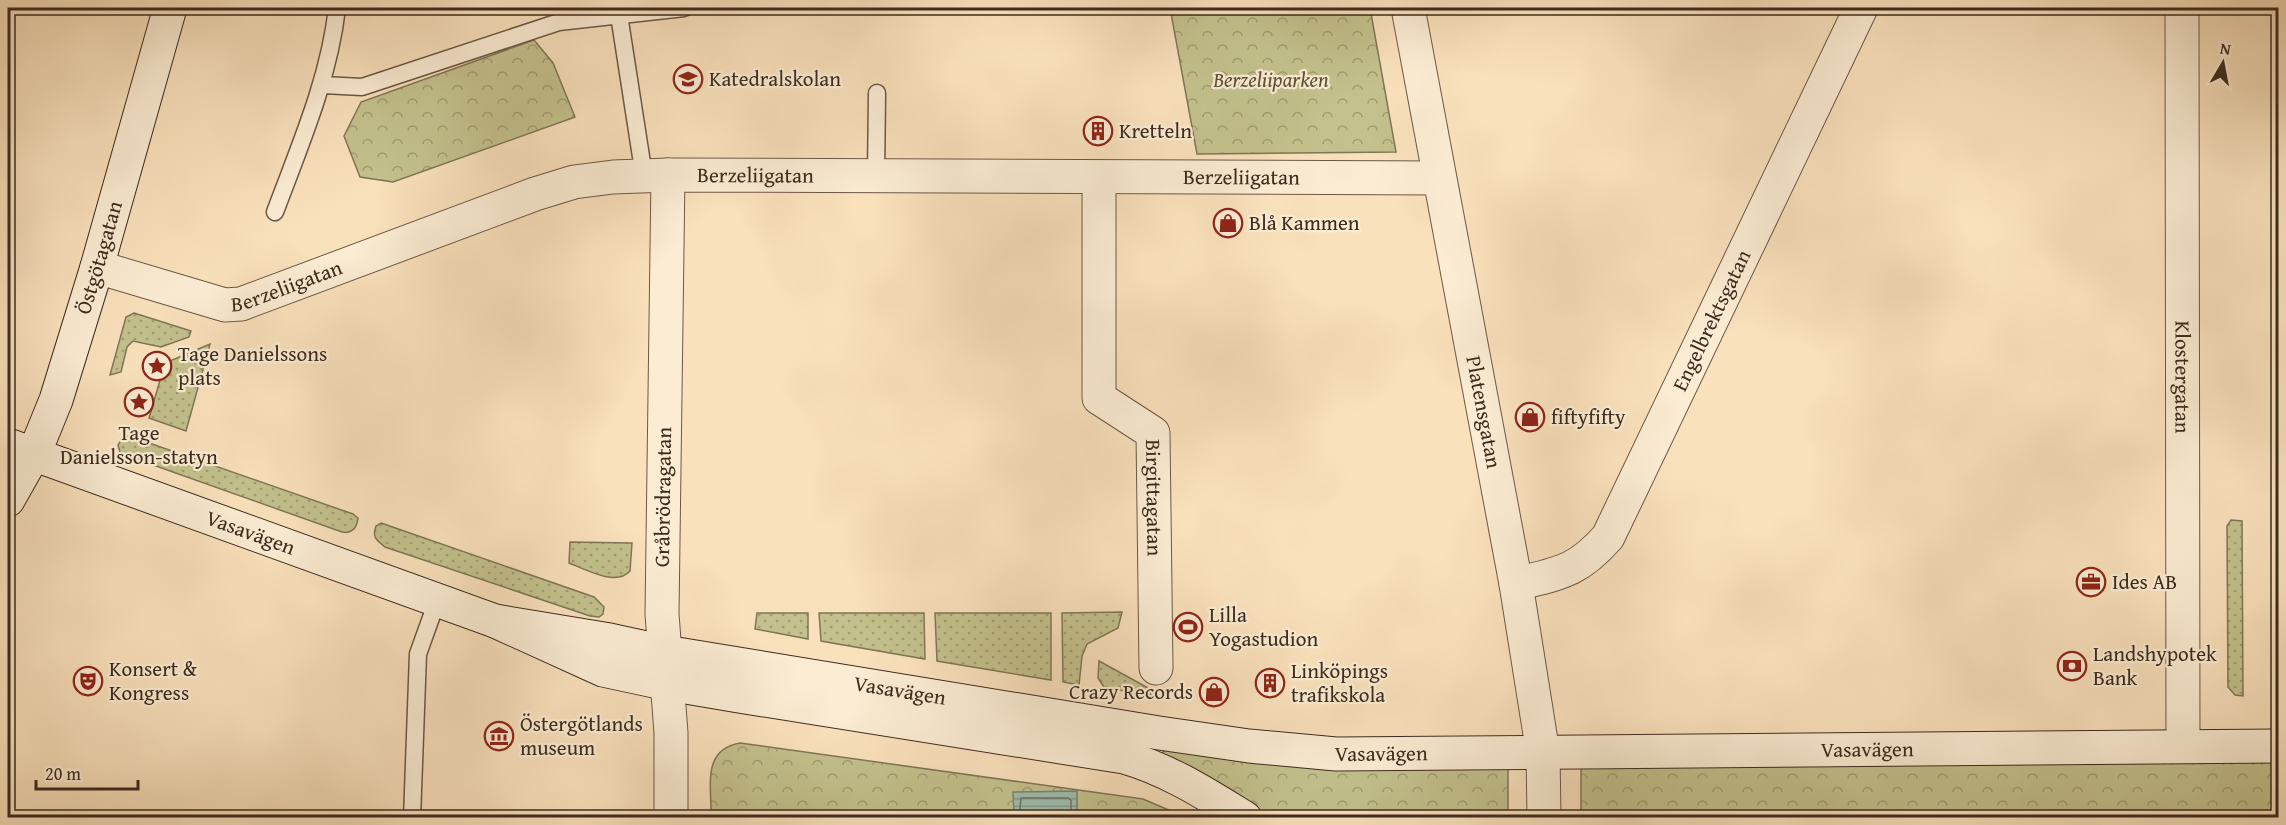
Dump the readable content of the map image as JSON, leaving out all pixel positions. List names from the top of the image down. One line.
{"streets":{"street":["Berzeliigatan","Östgötagatan","Engelbrektsgatan","Klostergatan","Platensgatan","Gråbrödragatan","Birgittagatan","Vasavägen"]},"crossings":[["Berzeliigatan","Östgötagatan"],["Berzeliigatan","Platensgatan"],["Berzeliigatan","Gråbrödragatan"],["Berzeliigatan","Birgittagatan"],["Östgötagatan","Vasavägen"],["Engelbrektsgatan","Platensgatan"],["Klostergatan","Vasavägen"],["Platensgatan","Vasavägen"],["Gråbrödragatan","Vasavägen"]],"parks":["Berzeliiparken"],"places":{"school or university":["Katedralskolan"],"building":["Kretteln","Linköpings trafikskola"],"shop":["Blå Kammen","fiftyfifty","Crazy Records"],"place":["Tage Danielssons plats","Tage Danielsson-statyn"],"office":["Ides AB"],"sports":["Lilla Yogastudion"],"bank":["Landshypotek Bank"],"theatre":["Konsert & Kongress"],"museum":["Östergötlands museum"]},"scale_bar":"20 m","north":"top"}
